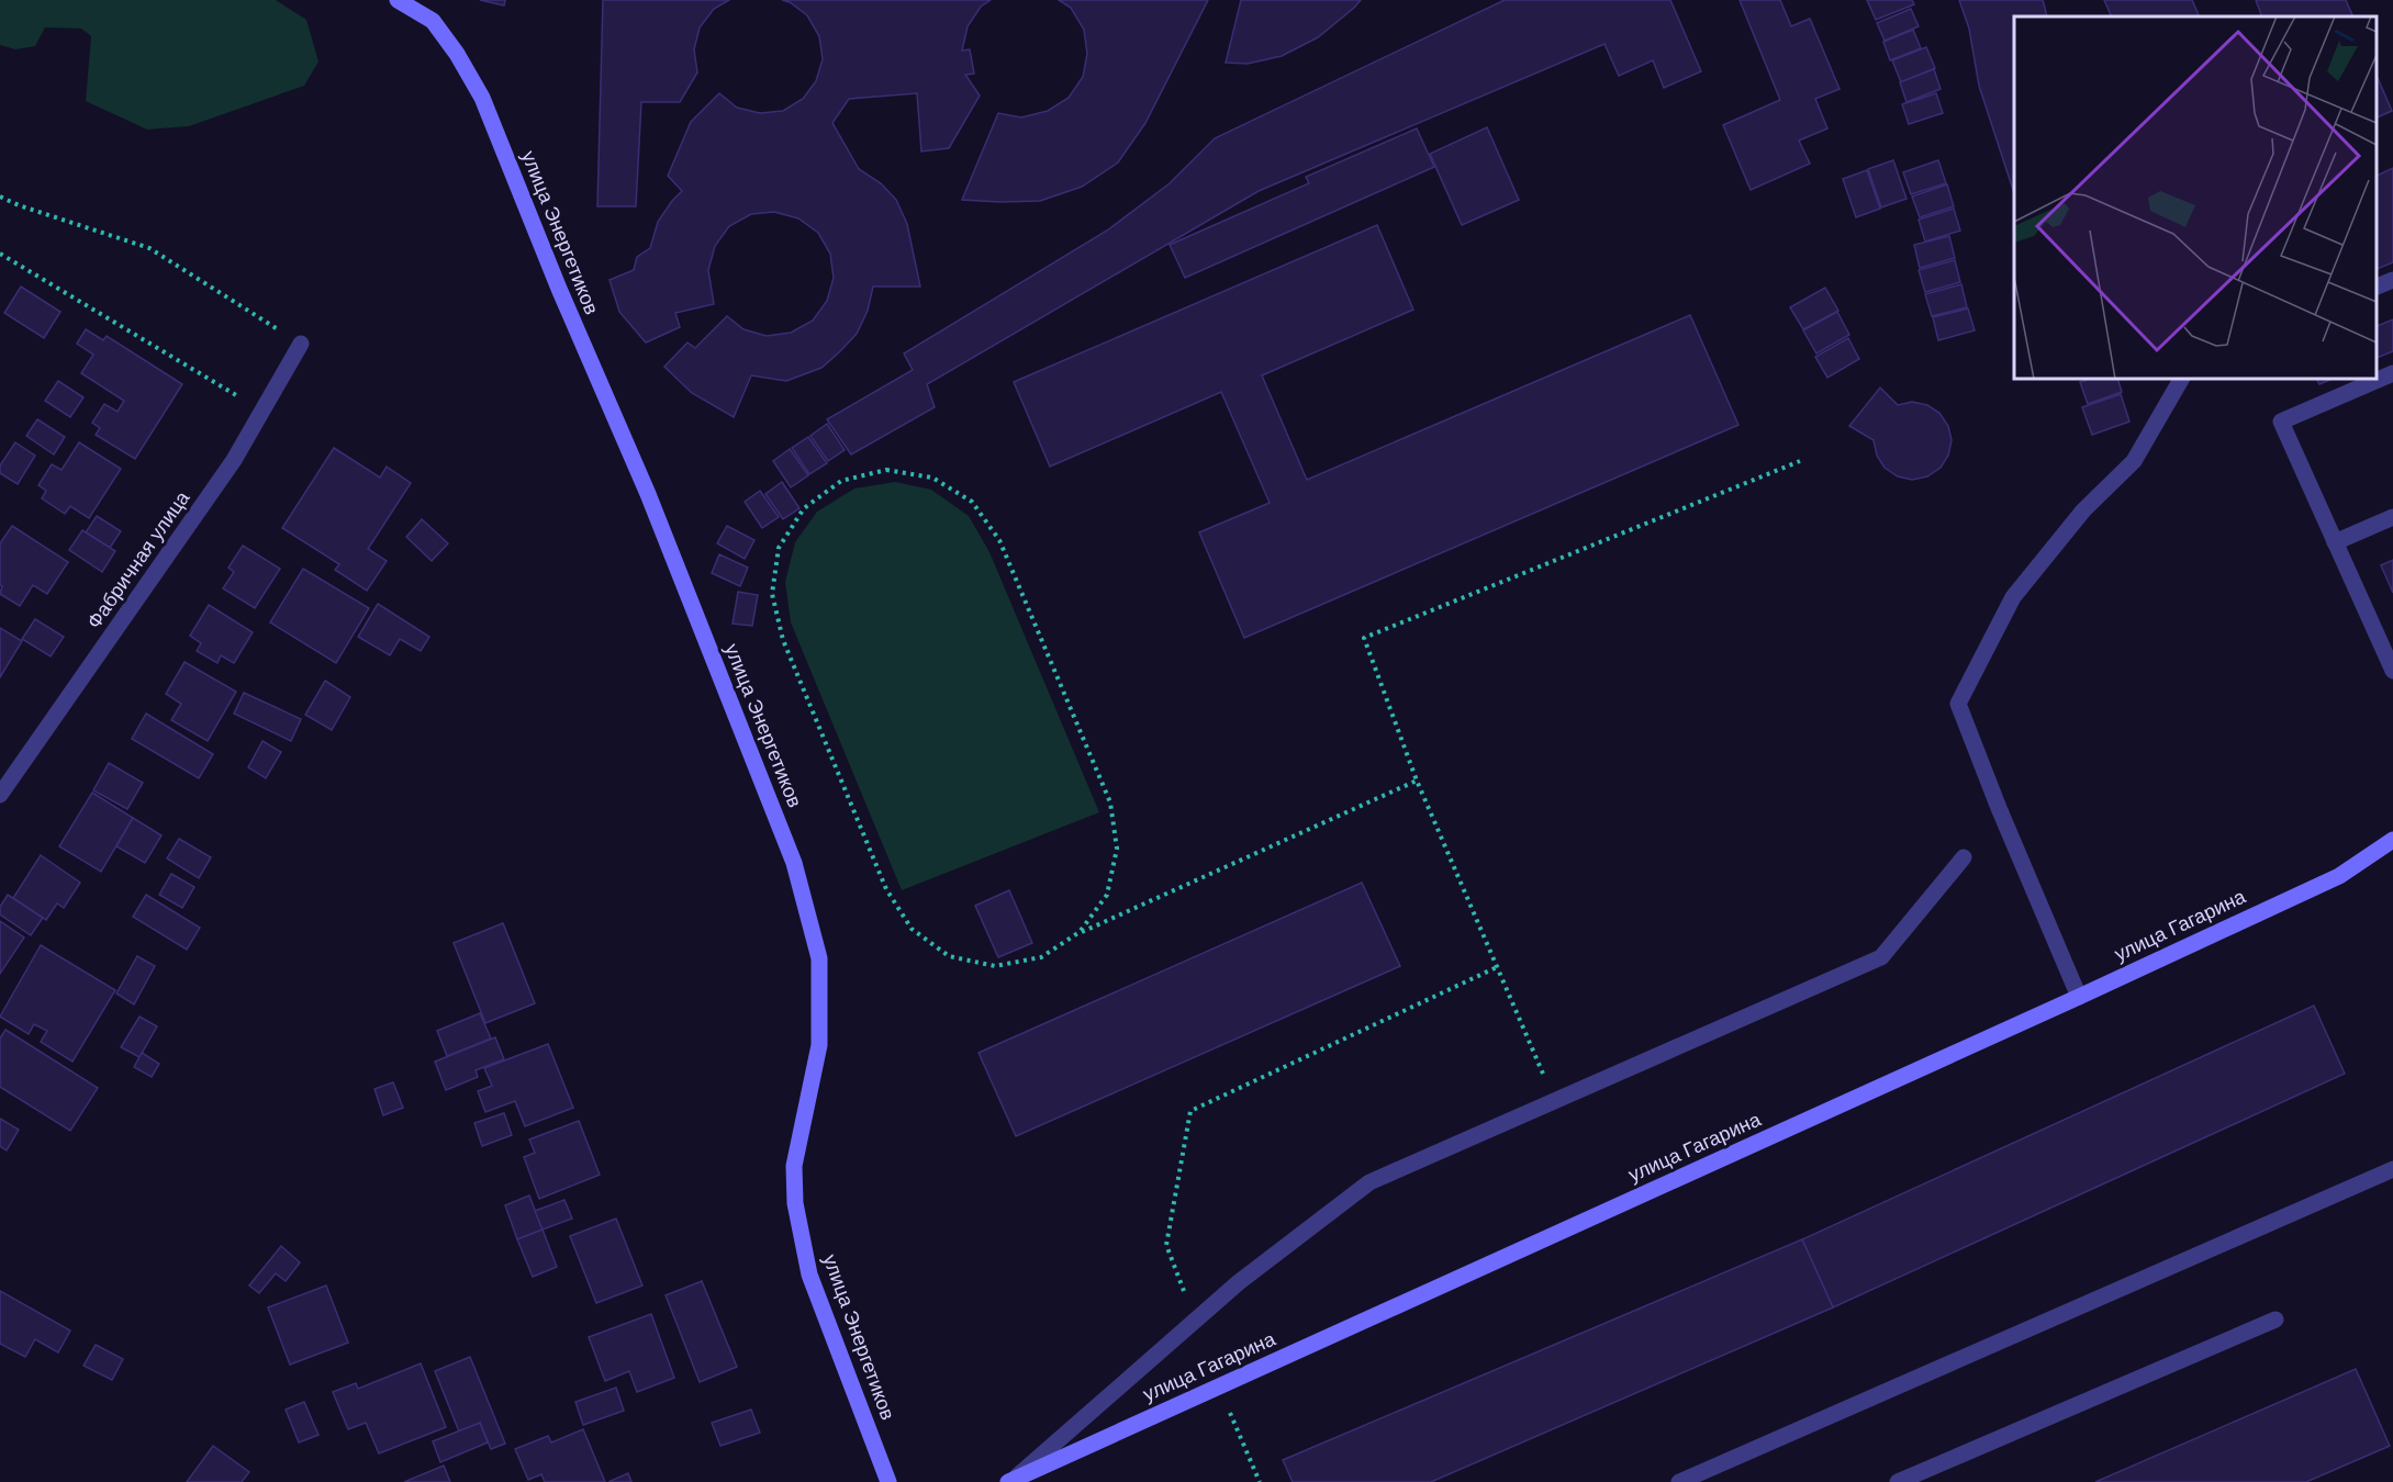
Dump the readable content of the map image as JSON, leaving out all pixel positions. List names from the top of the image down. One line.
{"streets":{"street":["улица Энергетиков","Фабричная улица","улица Гагарина"]}}
